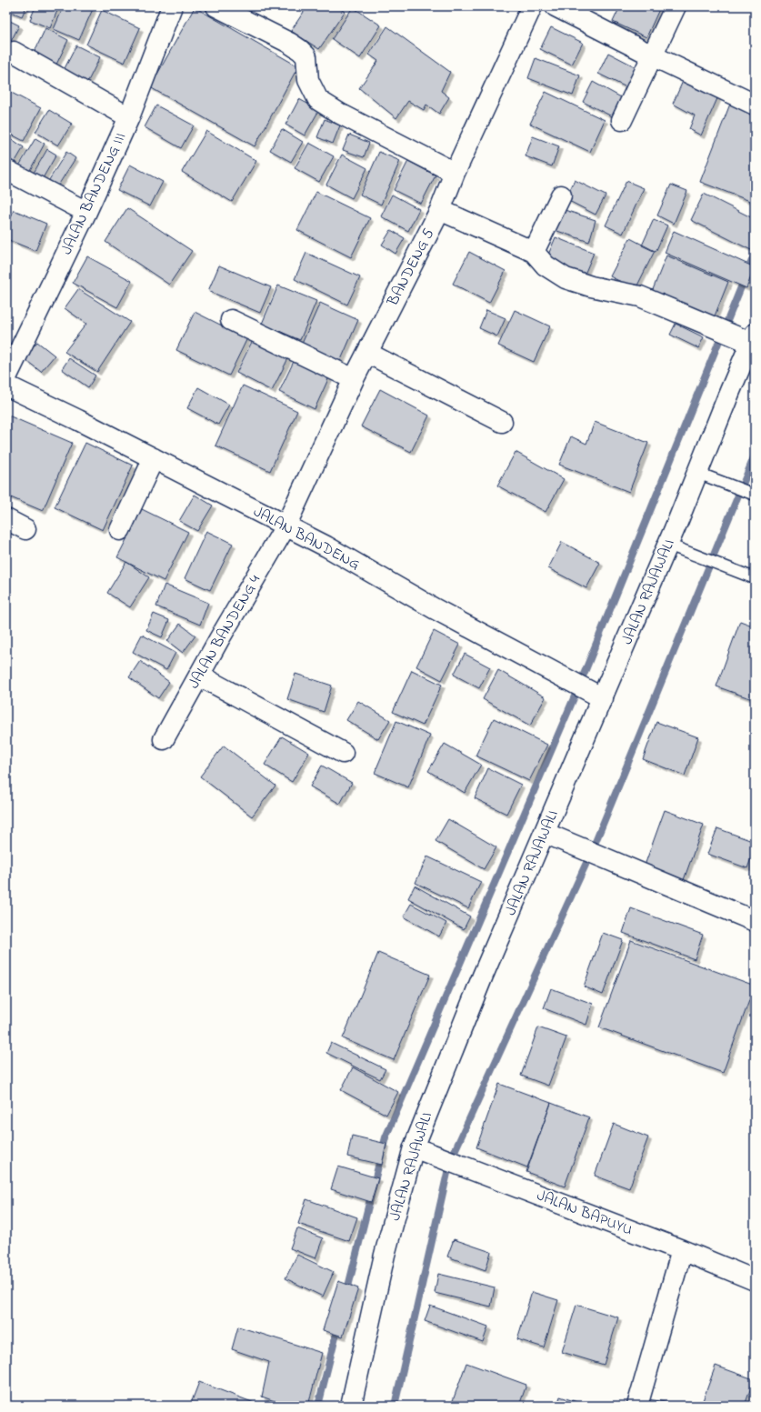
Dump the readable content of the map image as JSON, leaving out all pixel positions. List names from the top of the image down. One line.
{"streets":{"street":["JALAN BANDENG III","BANDENG 5","JALAN BANDENG","JALAN RAJAWALI","JALAN BANDENG 4","JALAN BAPUYU"]},"crossings":[["BANDENG 5","JALAN BANDENG"],["BANDENG 5","JALAN BANDENG 4"],["JALAN BANDENG","JALAN RAJAWALI"],["JALAN BANDENG","JALAN BANDENG 4"],["JALAN RAJAWALI","JALAN BAPUYU"]]}
